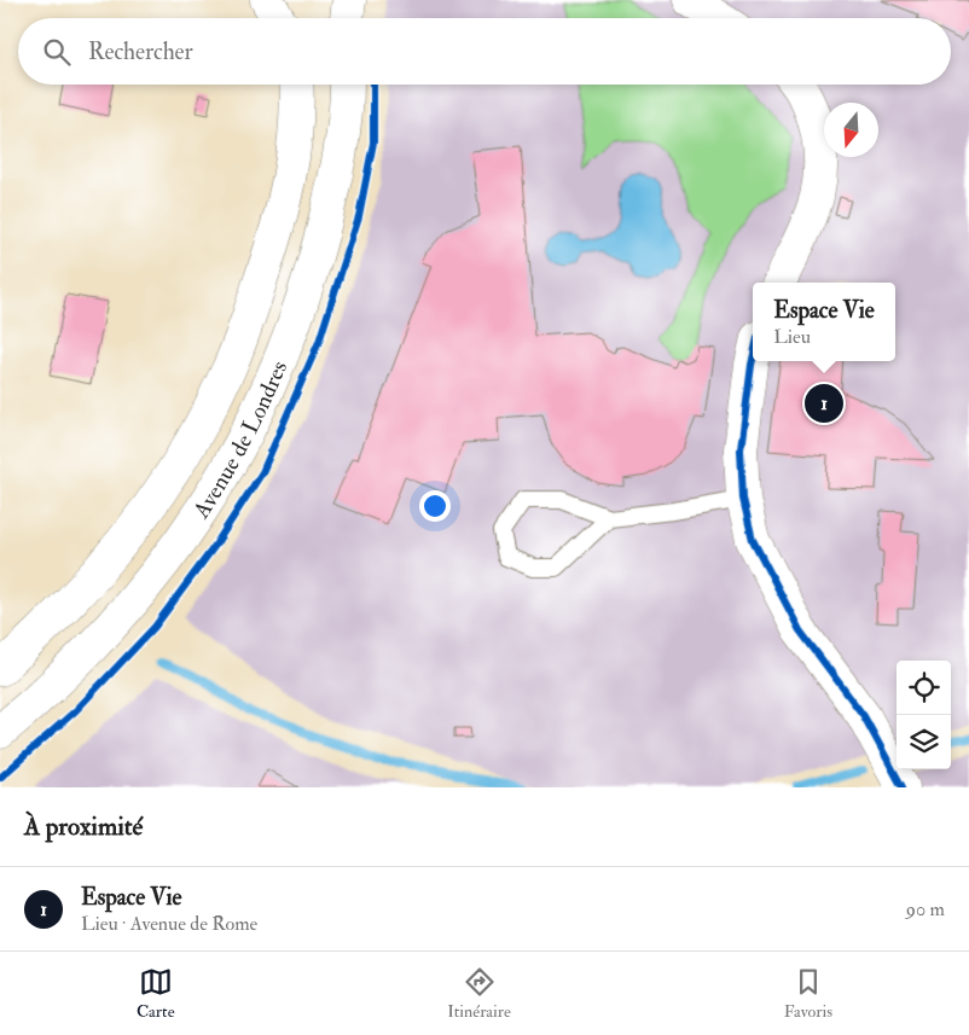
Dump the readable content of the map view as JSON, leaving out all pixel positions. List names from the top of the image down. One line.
{"streets":{"main road":["Avenue de Londres"]},"north":"bottom","page":{"search":"Rechercher","popup":["Espace Vie","Lieu"],"pins":"1","heading":"À proximité","list":[{"mark":"1","name":"Espace Vie","note":"Lieu · Avenue de Rome","value":"90 m"}],"nav":["Carte","Itinéraire","Favoris"]}}
